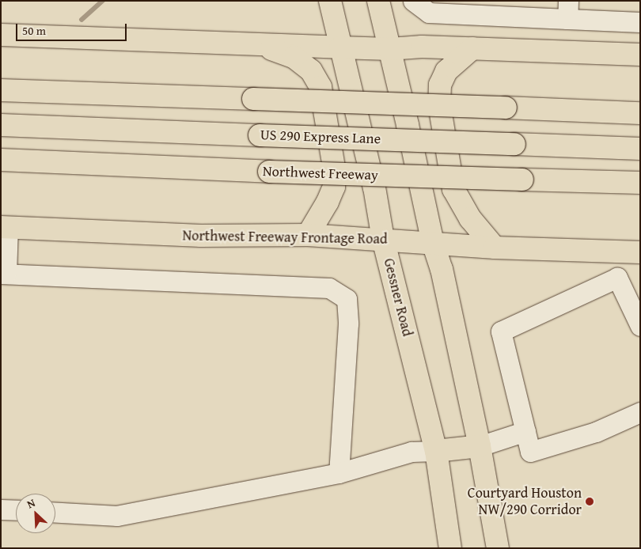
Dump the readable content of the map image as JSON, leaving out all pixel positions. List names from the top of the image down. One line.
{"streets":{"main road":["US 290 Express Lane","Northwest Freeway","Northwest Freeway Frontage Road","Gessner Road"]},"crossings":[["Northwest Freeway Frontage Road","Gessner Road"]],"places":["Courtyard Houston NW/290 Corridor"],"scale_bar":"50 m","north":"top left"}
